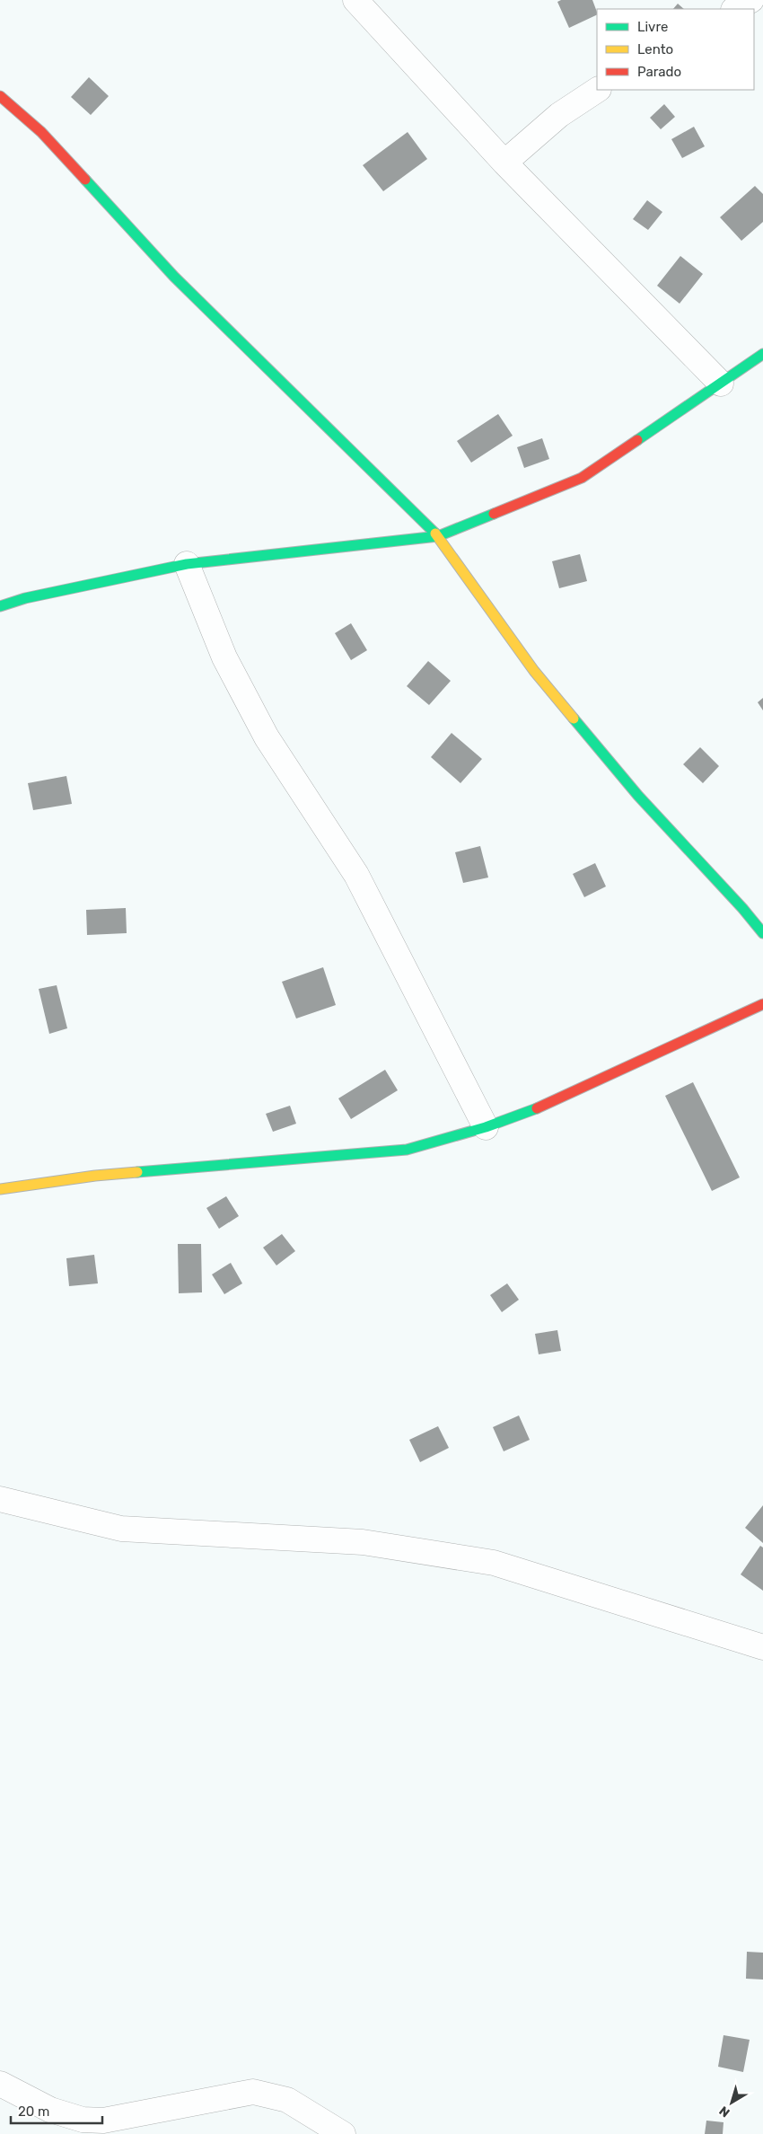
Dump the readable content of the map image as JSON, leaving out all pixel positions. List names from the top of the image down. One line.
{"legend":["Livre","Lento","Parado"],"scale_bar":"20 m","north":"bottom left"}
